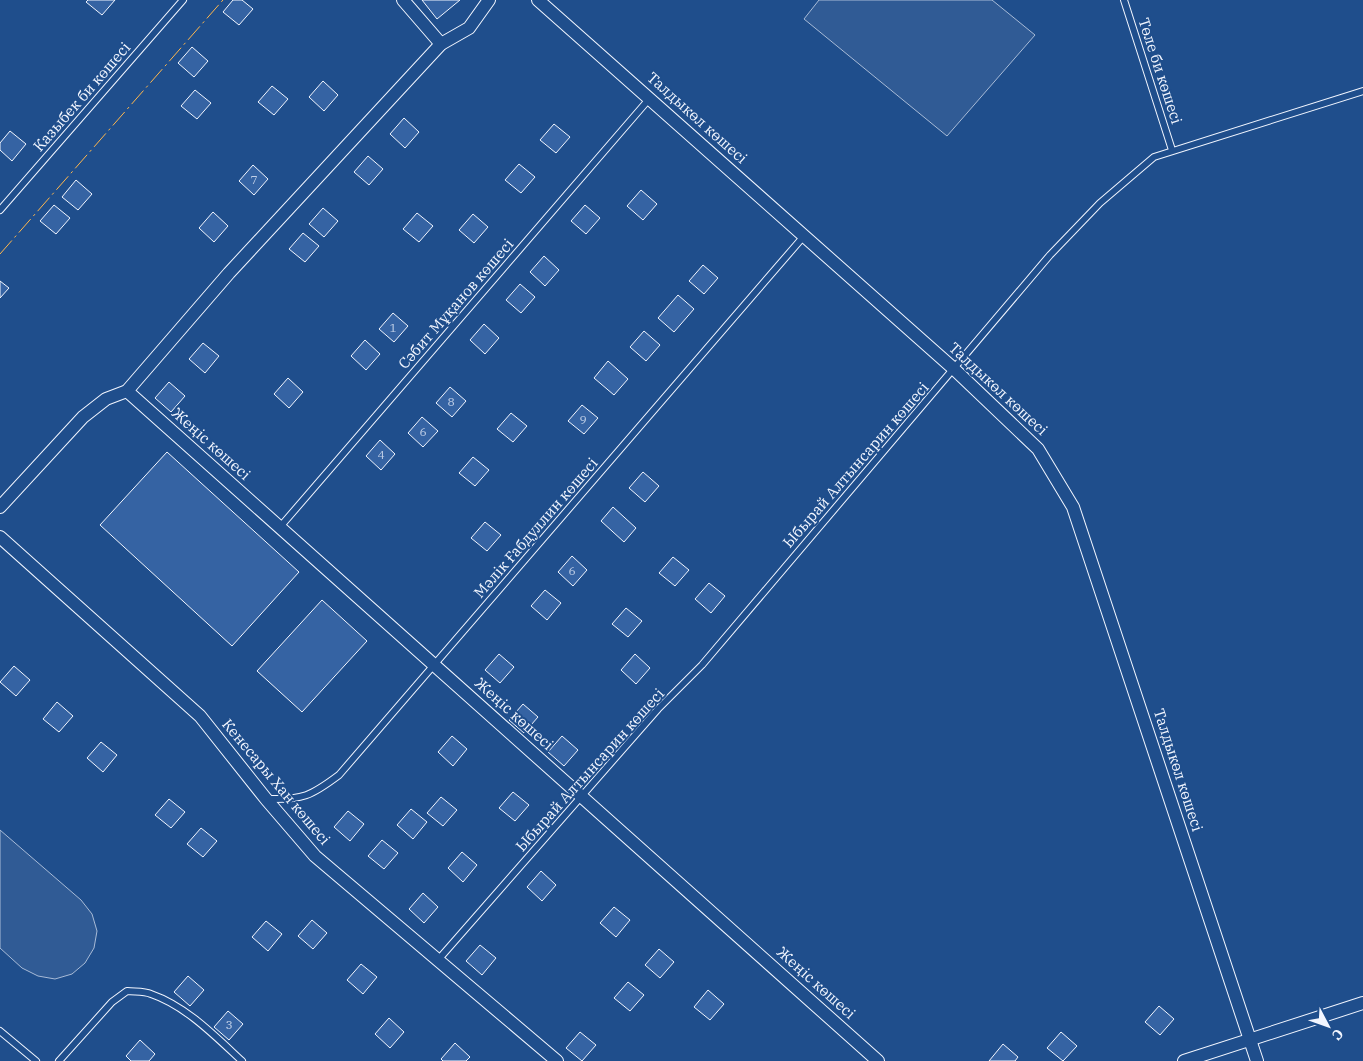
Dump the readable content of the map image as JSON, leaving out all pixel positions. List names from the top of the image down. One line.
{"streets":{"street":["Талдыкөл көшесі","Жеңіс көшесі","Кенесары Хан көшесі"],"lane":["Төле би көшесі","Казыбек би көшесі","Сәбит Мұқанов көшесі","Ыбырай Алтынсарин көшесі","Мәлік Ғабдуллин көшесі"]},"crossings":[["Төле би көшесі","Ыбырай Алтынсарин көшесі"],["Талдыкөл көшесі","Сәбит Мұқанов көшесі"],["Талдыкөл көшесі","Ыбырай Алтынсарин көшесі"],["Талдыкөл көшесі","Мәлік Ғабдуллин көшесі"],["Сәбит Мұқанов көшесі","Жеңіс көшесі"],["Жеңіс көшесі","Ыбырай Алтынсарин көшесі"],["Жеңіс көшесі","Мәлік Ғабдуллин көшесі"],["Ыбырай Алтынсарин көшесі","Кенесары Хан көшесі"],["Мәлік Ғабдуллин көшесі","Кенесары Хан көшесі"]],"house_numbers":["7","1","8","9","6","4","6","3"],"north":"bottom right"}
